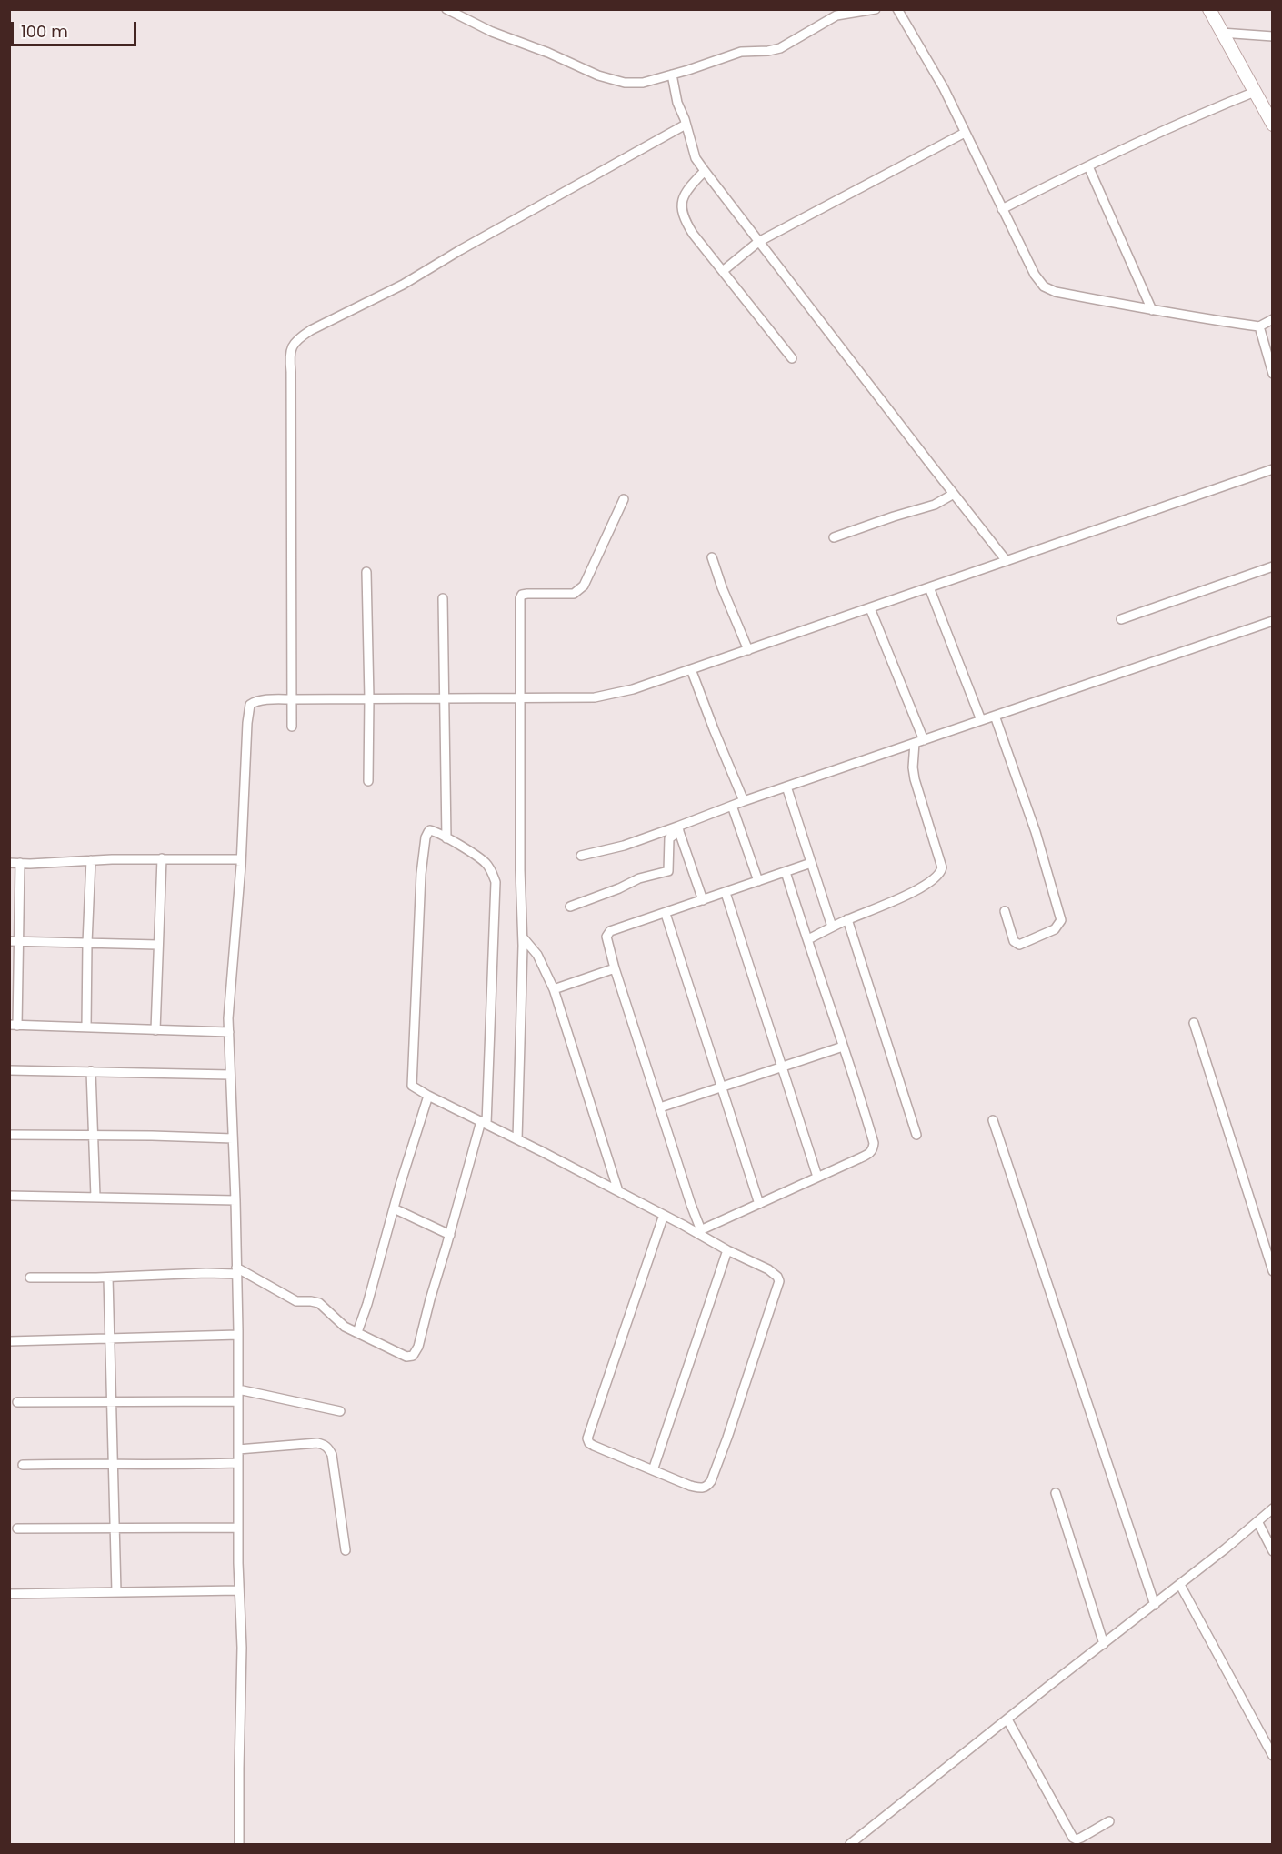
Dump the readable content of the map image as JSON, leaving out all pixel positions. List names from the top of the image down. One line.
{"scale_bar":"100 m"}
